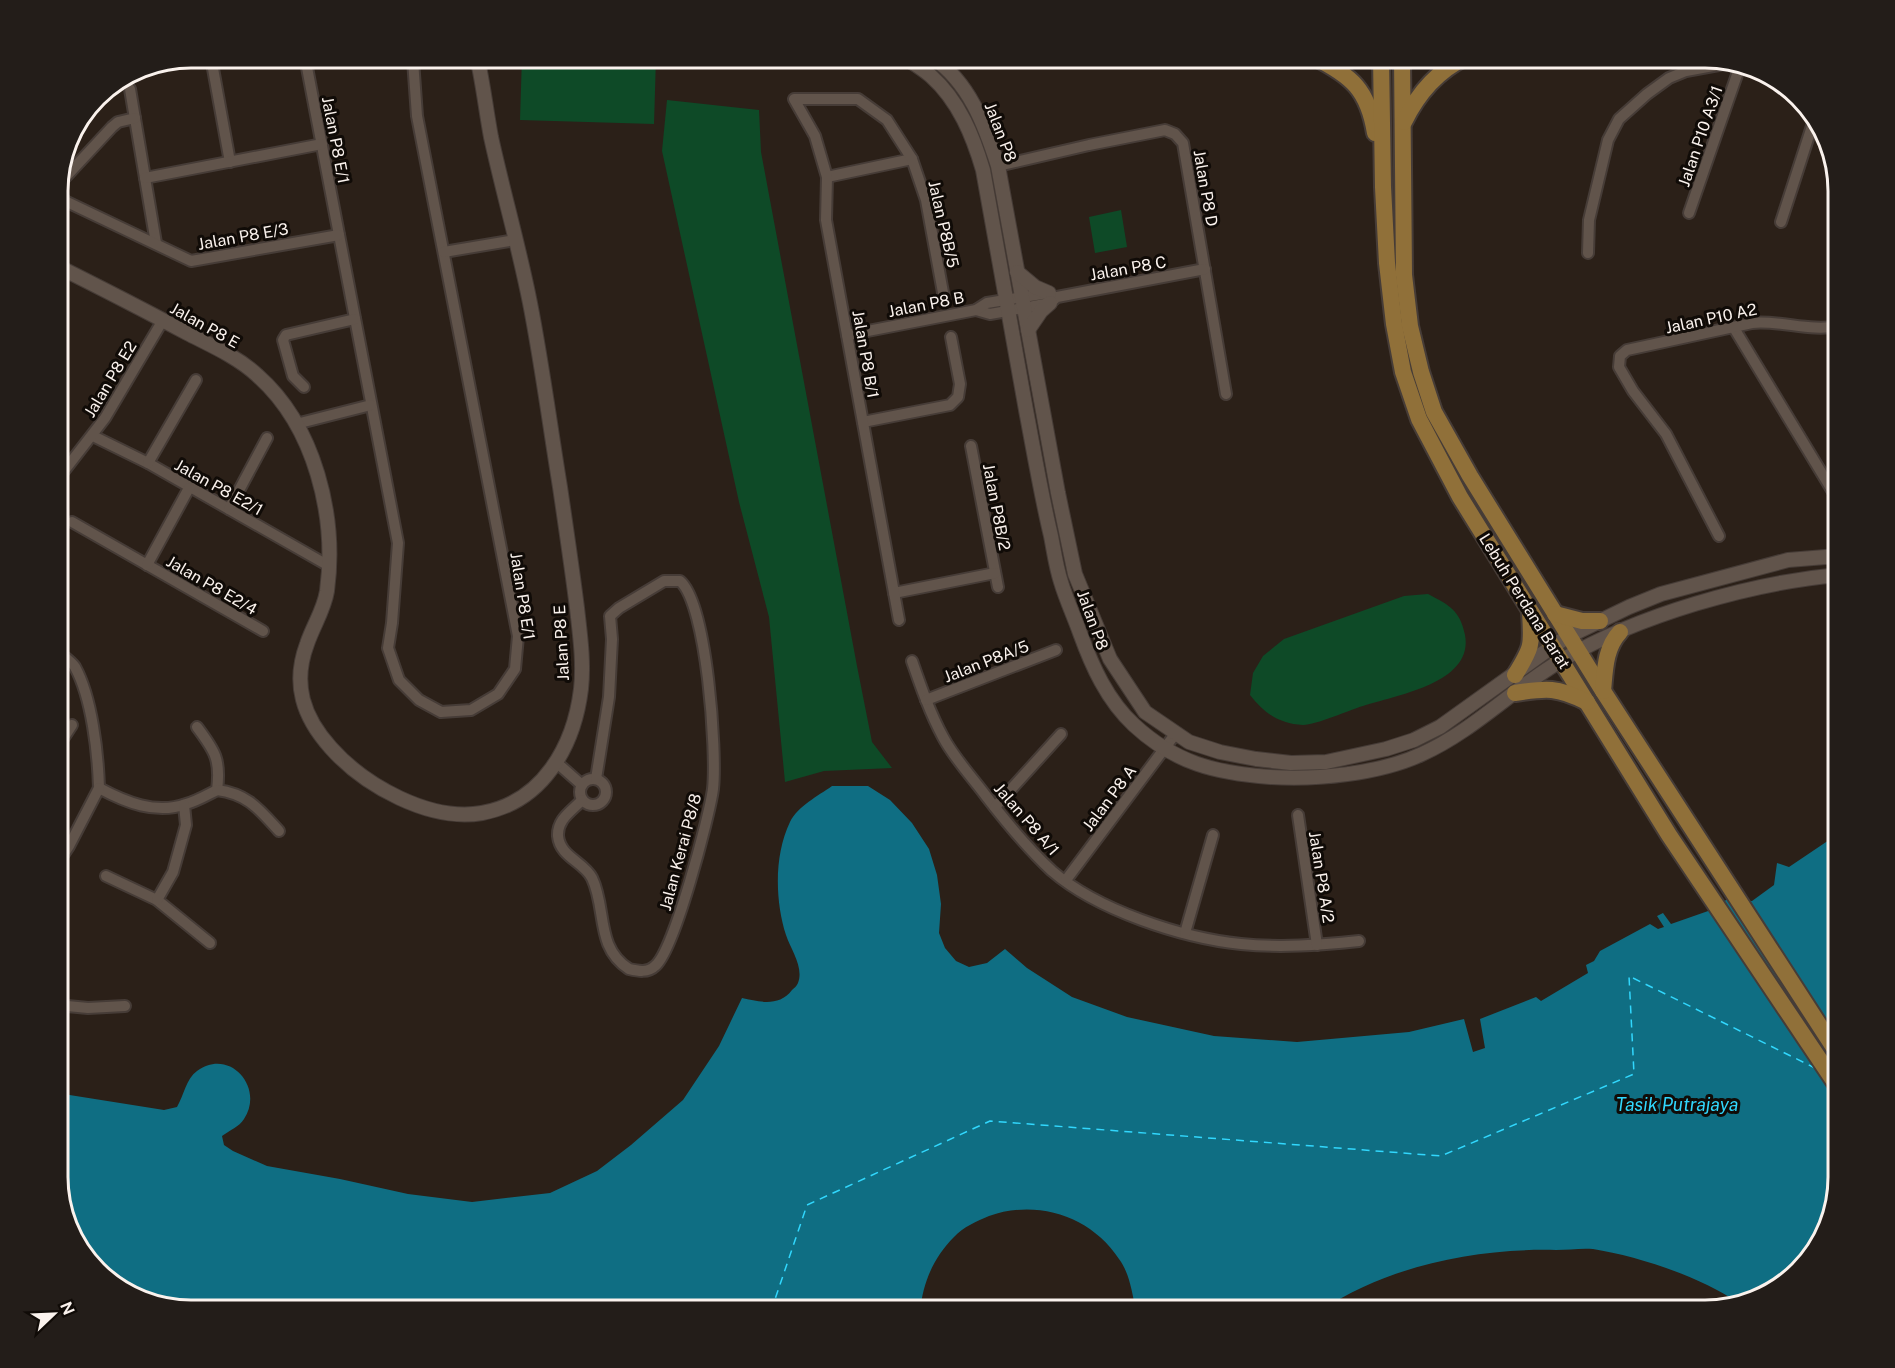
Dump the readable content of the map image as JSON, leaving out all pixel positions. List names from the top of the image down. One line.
{"streets":{"main road":["Lebuh Perdana Barat"],"street":["Jalan P8","Jalan P10 A3/1","Jalan P8 E/1","Jalan P8 D","Jalan P8B/5","Jalan P8 E/3","Jalan P8 C","Jalan P8 B","Jalan P10 A2","Jalan P8 E","Jalan P8 B/1","Jalan P8 E2","Jalan P8 E2/1","Jalan P8B/2","Jalan P8 E2/4","Jalan P8A/5","Jalan P8 A","Jalan P8 A/1","Jalan Kerai P8/8","Jalan P8 A/2"]},"crossings":[["Jalan P8","Jalan P8 D"],["Jalan P8","Jalan P8 C"],["Jalan P8","Jalan P8 B"],["Jalan P8","Lebuh Perdana Barat"],["Jalan P8","Jalan P8 A"],["Jalan P8 E/1","Jalan P8 E/3"],["Jalan P8 D","Jalan P8 C"],["Jalan P8B/5","Jalan P8 B/1"],["Jalan P8 C","Jalan P8 B"],["Jalan P8 B","Jalan P8 B/1"],["Jalan P8 E","Jalan P8 E2"],["Jalan P8 E","Jalan P8 E2/1"],["Jalan P8 B/1","Jalan P8B/2"],["Jalan P8 E2","Jalan P8 E2/1"],["Jalan P8 E2/1","Jalan P8 E2/4"],["Jalan P8A/5","Jalan P8 A/1"],["Jalan P8 A","Jalan P8 A/1"],["Jalan P8 A/1","Jalan P8 A/2"]],"water":["Tasik Putrajaya"],"north":"top right"}
